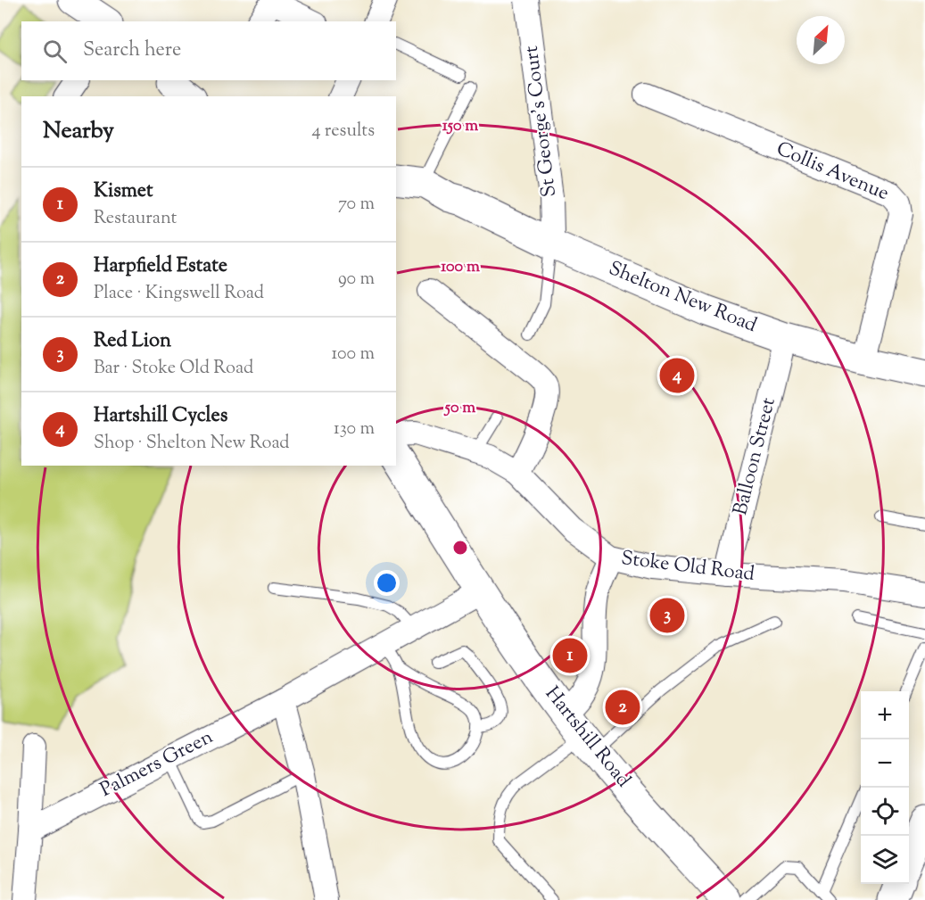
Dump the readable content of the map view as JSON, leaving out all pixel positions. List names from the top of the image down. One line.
{"streets":{"main road":["Shelton New Road","Hartshill Road"],"street":["St George's Court","Collis Avenue","Balloon Street","Stoke Old Road","Palmers Green"]},"crossings":[["St George's Court","Shelton New Road"],["Collis Avenue","Shelton New Road"],["Shelton New Road","Balloon Street"],["Balloon Street","Stoke Old Road"],["Hartshill Road","Palmers Green"]],"north":"top right","page":{"search":"Search here","heading":["Nearby","4 results"],"list":[{"mark":"1","name":"Kismet","note":"Restaurant","value":"70 m"},{"mark":"2","name":"Harpfield Estate","note":"Place · Kingswell Road","value":"90 m"},{"mark":"3","name":"Red Lion","note":"Bar · Stoke Old Road","value":"100 m"},{"mark":"4","name":"Hartshill Cycles","note":"Shop · Shelton New Road","value":"130 m"}],"pins":["4","3","1","2"],"map_buttons":["+","−"]},"rings":["150 m","100 m","50 m"]}
